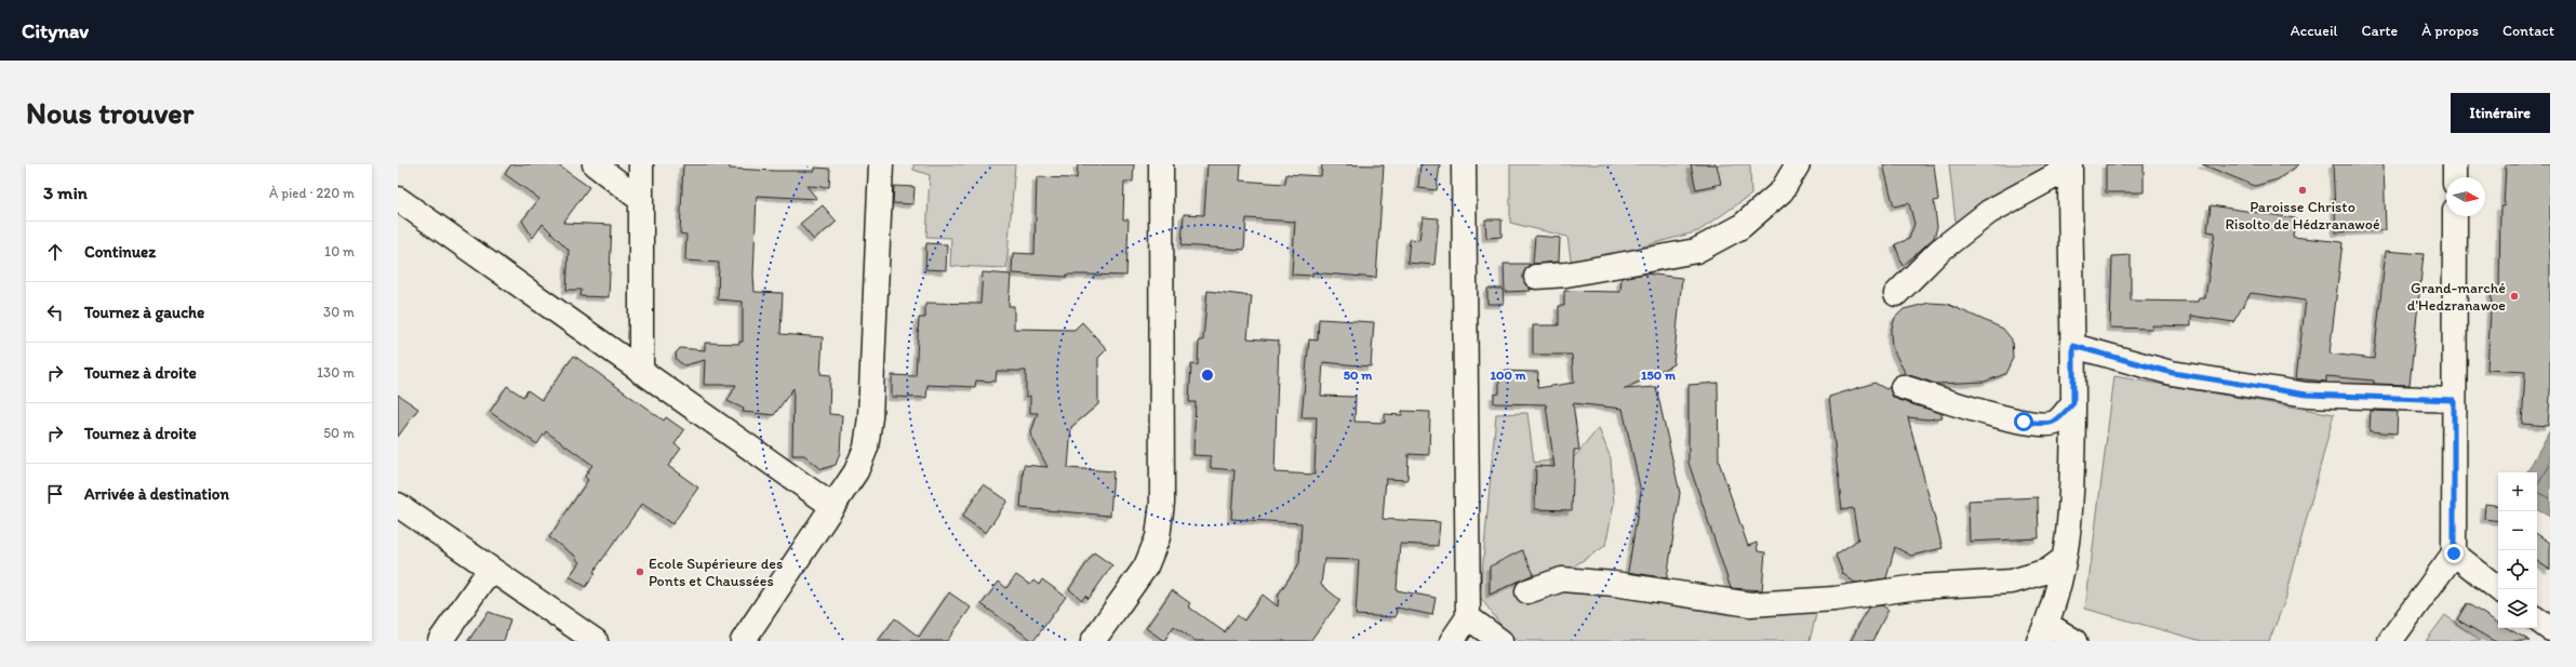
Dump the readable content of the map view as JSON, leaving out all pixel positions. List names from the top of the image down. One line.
{"places":["Paroisse Christo Risolto de Hédzranawoé","Grand-marché d'Hedzranawoe","Ecole Supérieure des Ponts et Chaussées"],"north":"right","page":{"header":"Citynav","nav":["Accueil","Carte","À propos","Contact"],"buttons":"Itinéraire","title":"Nous trouver","heading":["3 min","À pied · 220 m"],"list":[["Continuez","10 m"],["Tournez à gauche","30 m"],["Tournez à droite","130 m"],["Tournez à droite","50 m"],"Arrivée à destination"],"map_buttons":["+","−"]},"rings":["50 m","100 m","150 m"]}
